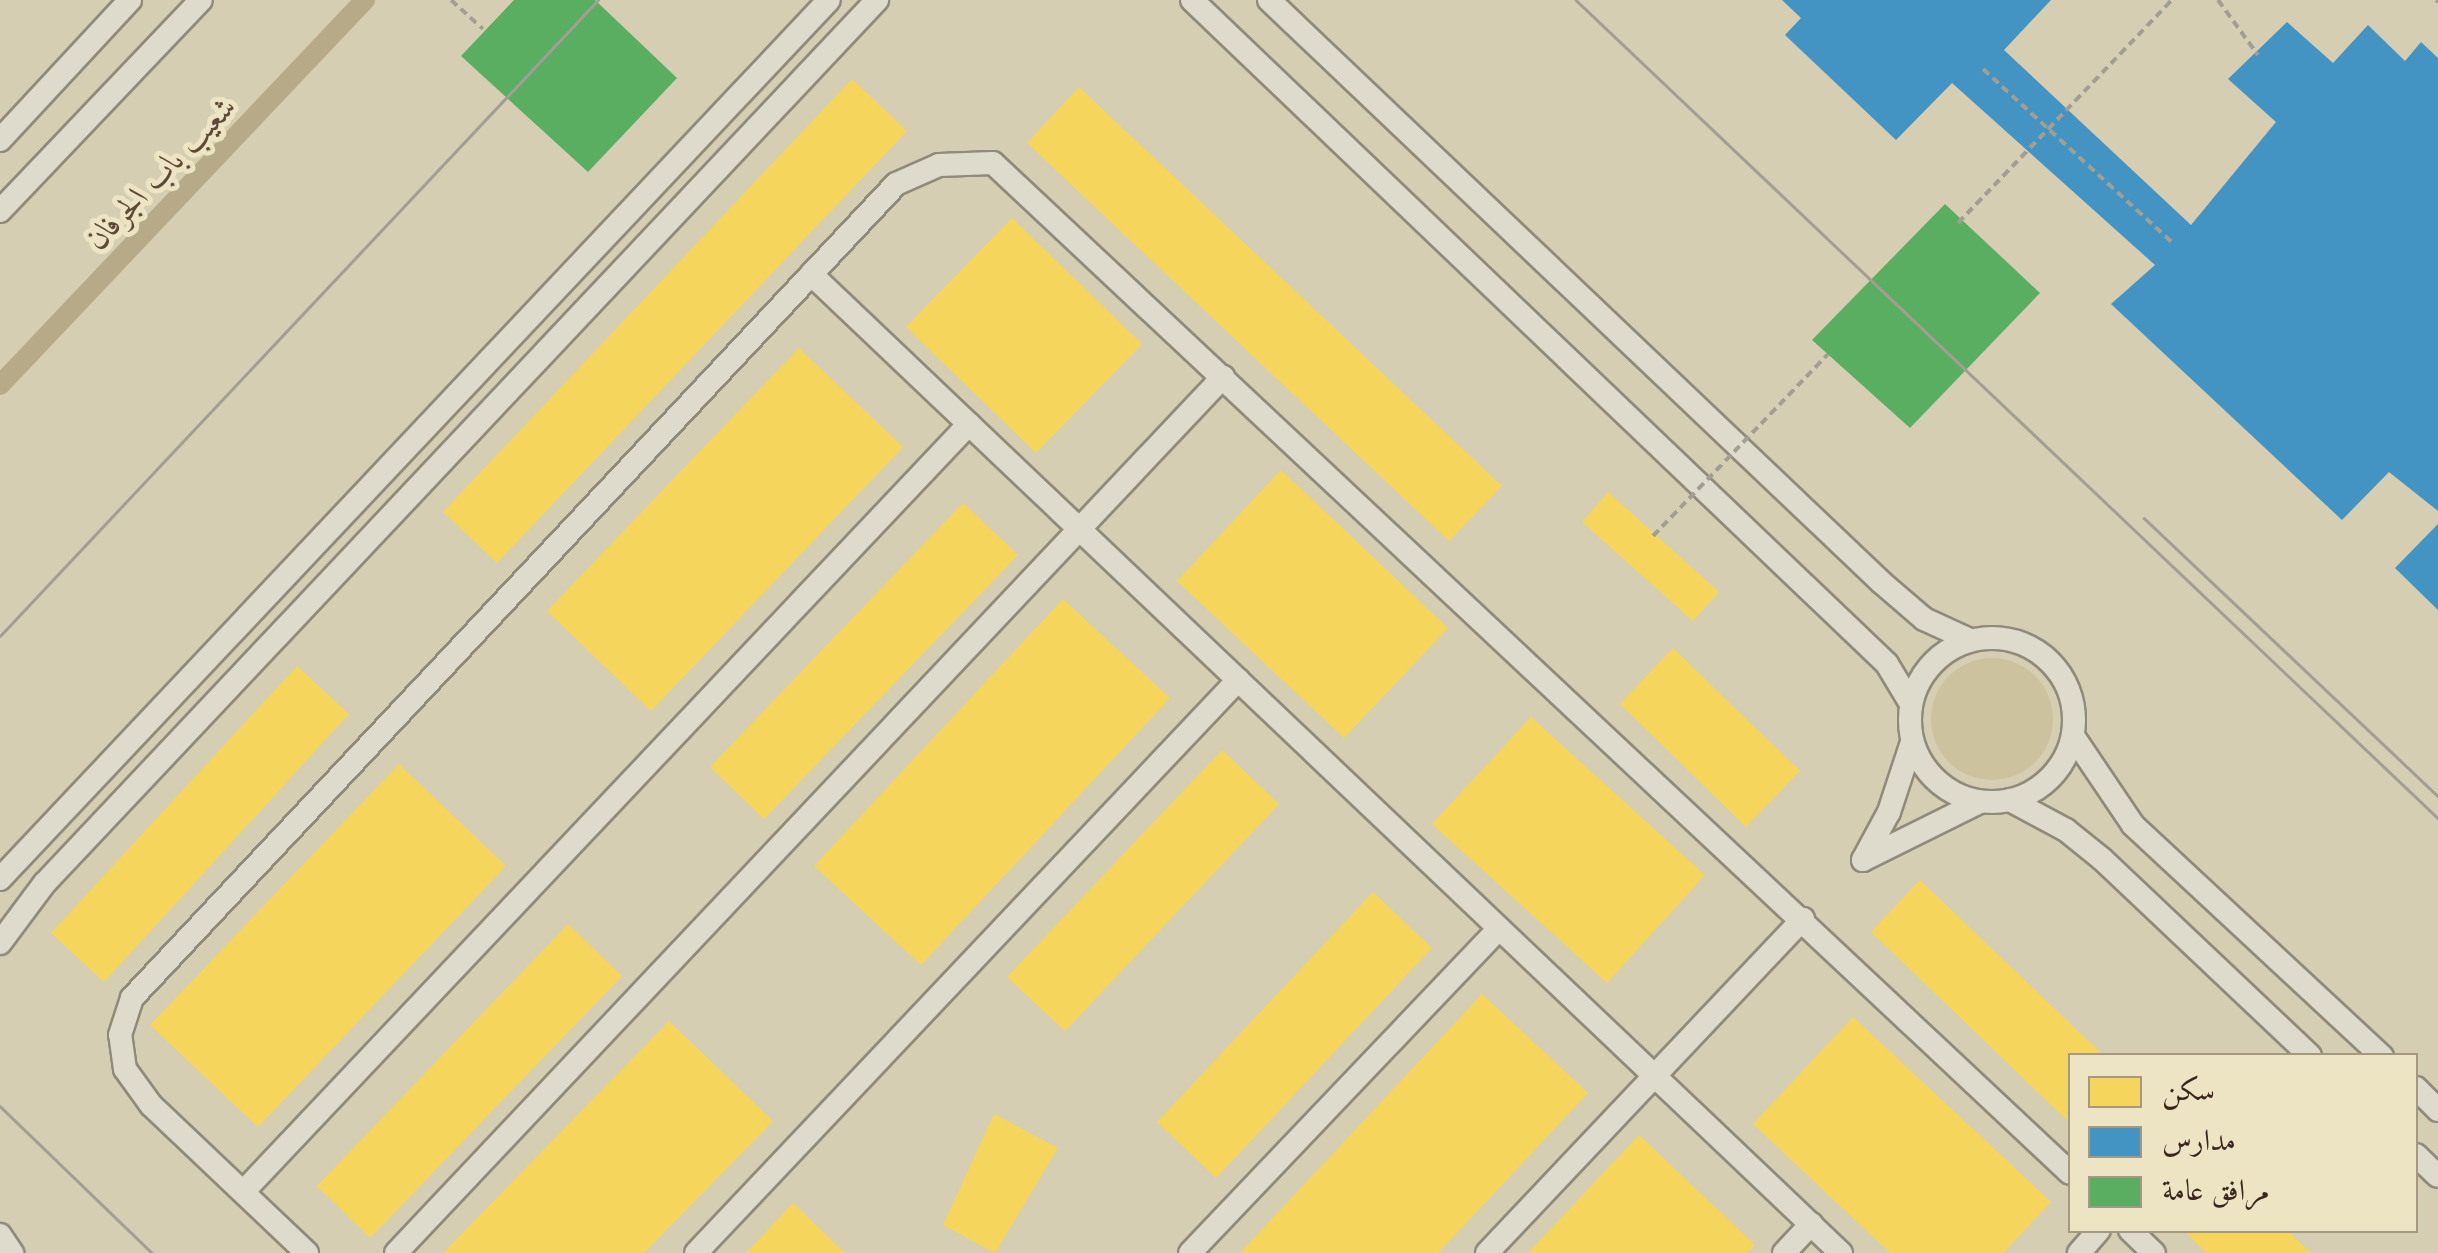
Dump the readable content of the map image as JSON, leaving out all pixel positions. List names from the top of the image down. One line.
{"water":["شعيب باب الجرفان"],"legend":["سكن","مدارس","مرافق عامة"]}
